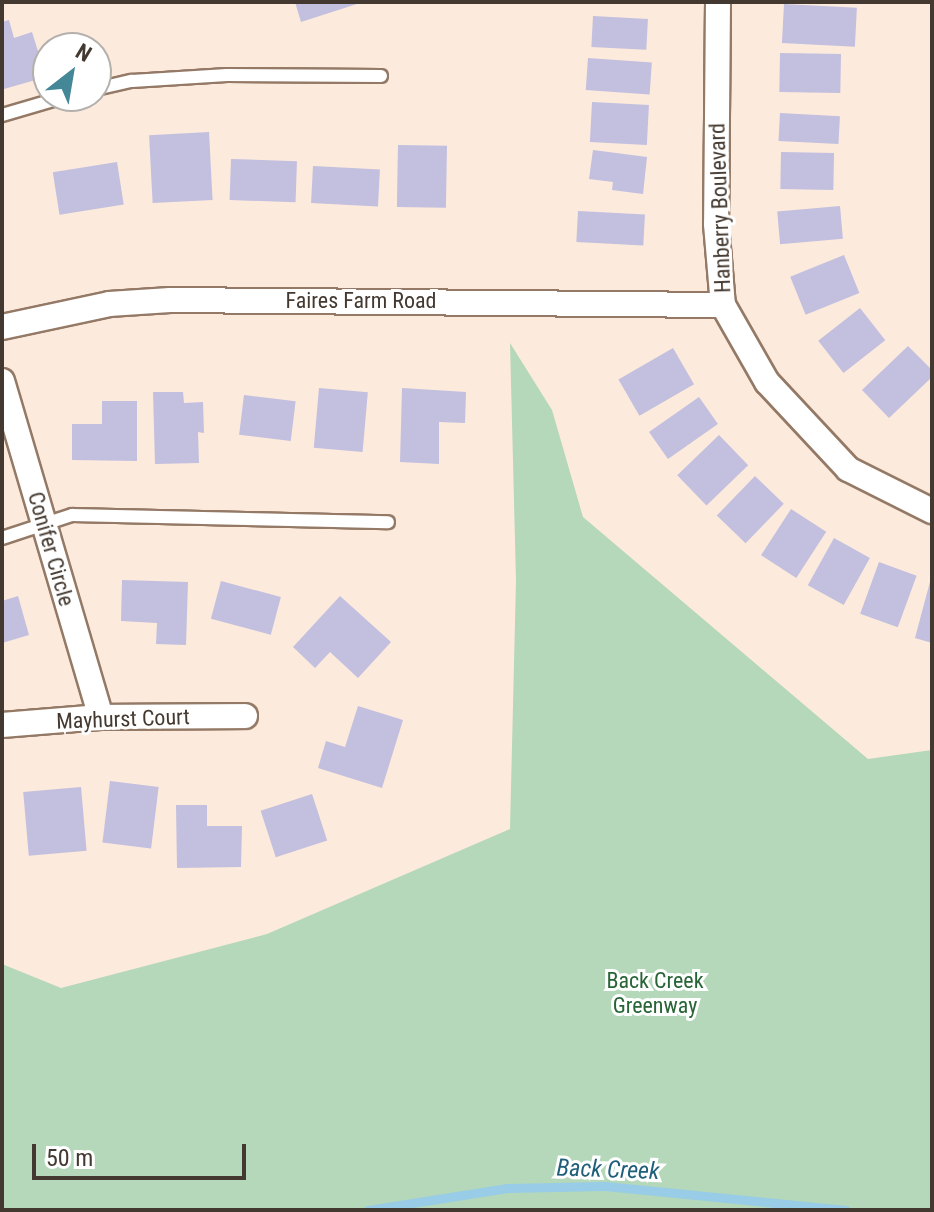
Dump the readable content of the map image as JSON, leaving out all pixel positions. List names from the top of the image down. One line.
{"streets":{"street":["Hanberry Boulevard","Faires Farm Road","Conifer Circle","Mayhurst Court"]},"crossings":[["Hanberry Boulevard","Faires Farm Road"],["Conifer Circle","Mayhurst Court"]],"water":["Back Creek"],"parks":["Back Creek Greenway"],"scale_bar":"50 m","north":"top right"}
